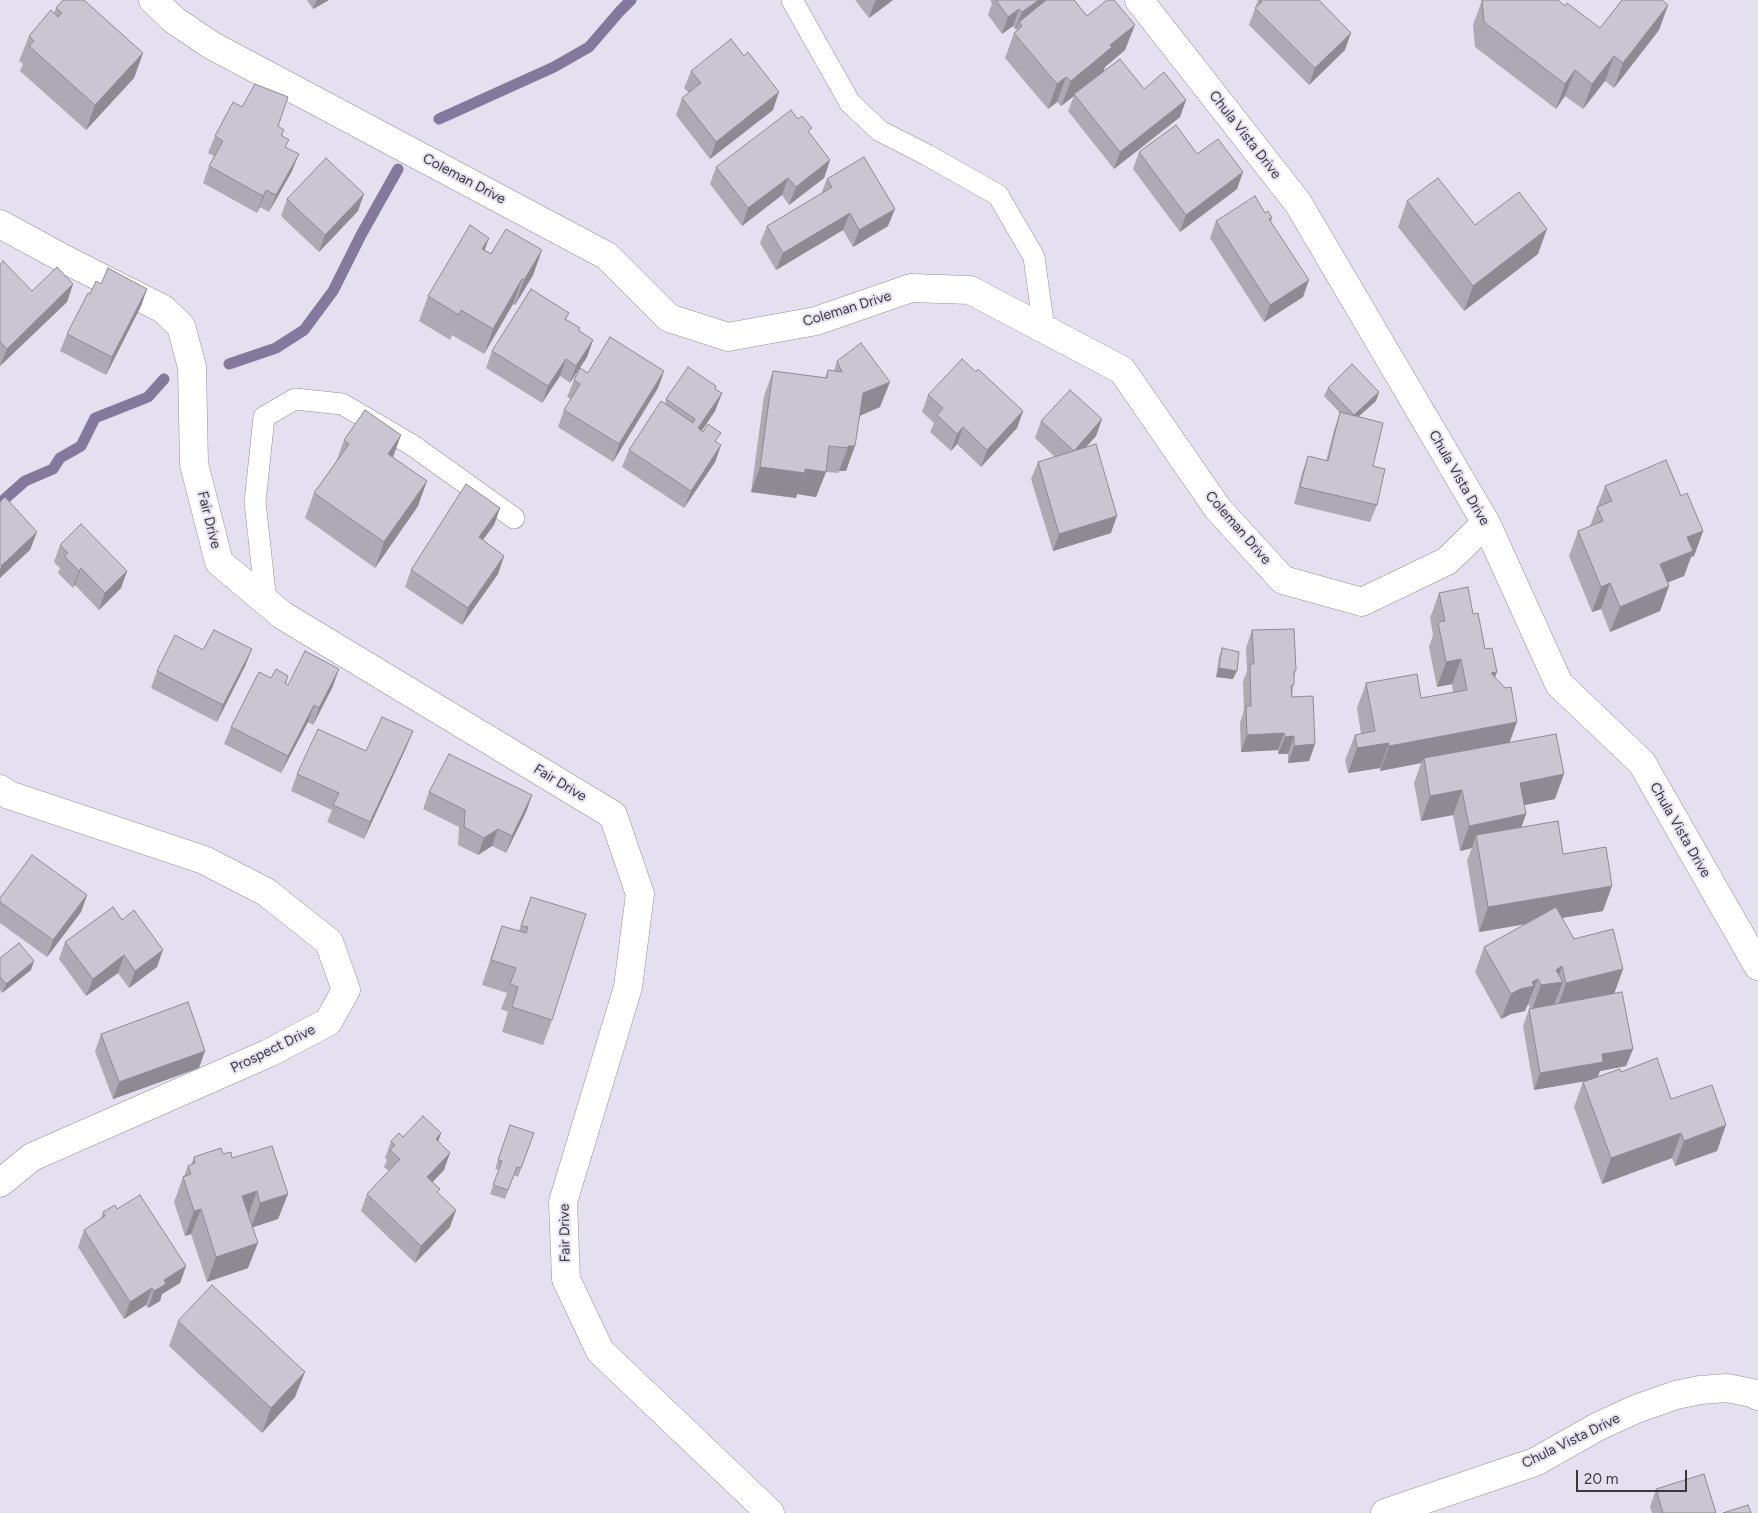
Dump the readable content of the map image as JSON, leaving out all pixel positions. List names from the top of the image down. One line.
{"streets":{"street":["Chula Vista Drive","Coleman Drive","Fair Drive","Prospect Drive"]},"crossings":[["Chula Vista Drive","Coleman Drive"]],"scale_bar":"20 m"}
